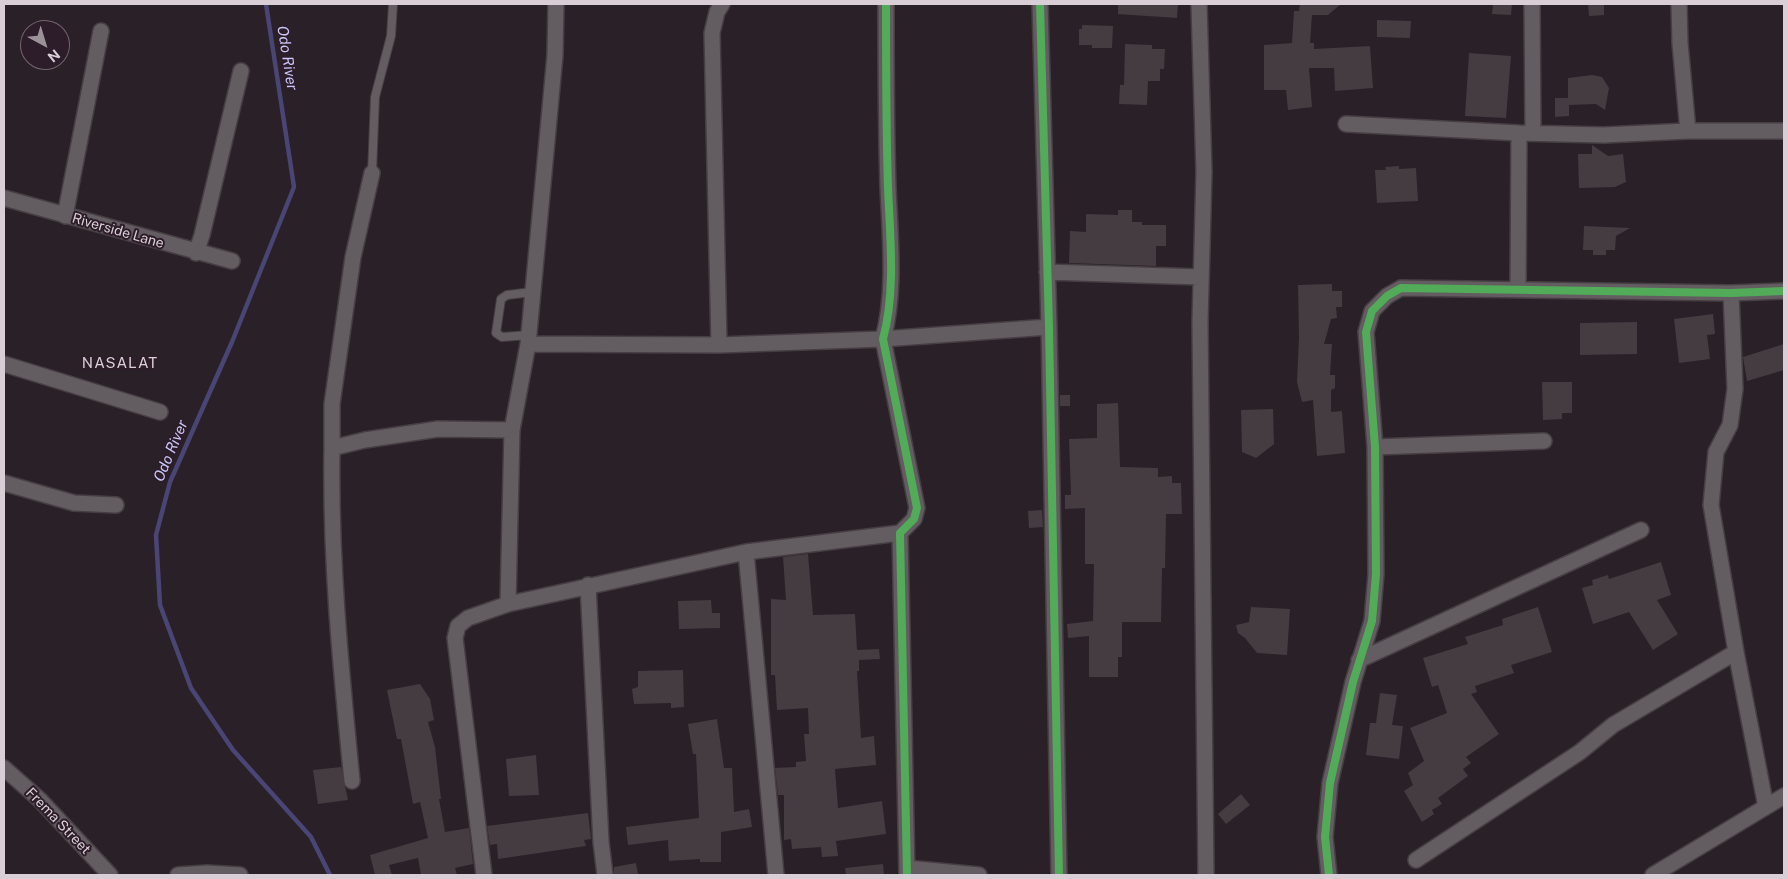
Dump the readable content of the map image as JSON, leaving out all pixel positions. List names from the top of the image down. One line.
{"streets":{"street":["Riverside Lane","Frema Street"]},"districts":["NASALAT"],"water":["Odo River"],"north":"bottom right"}
